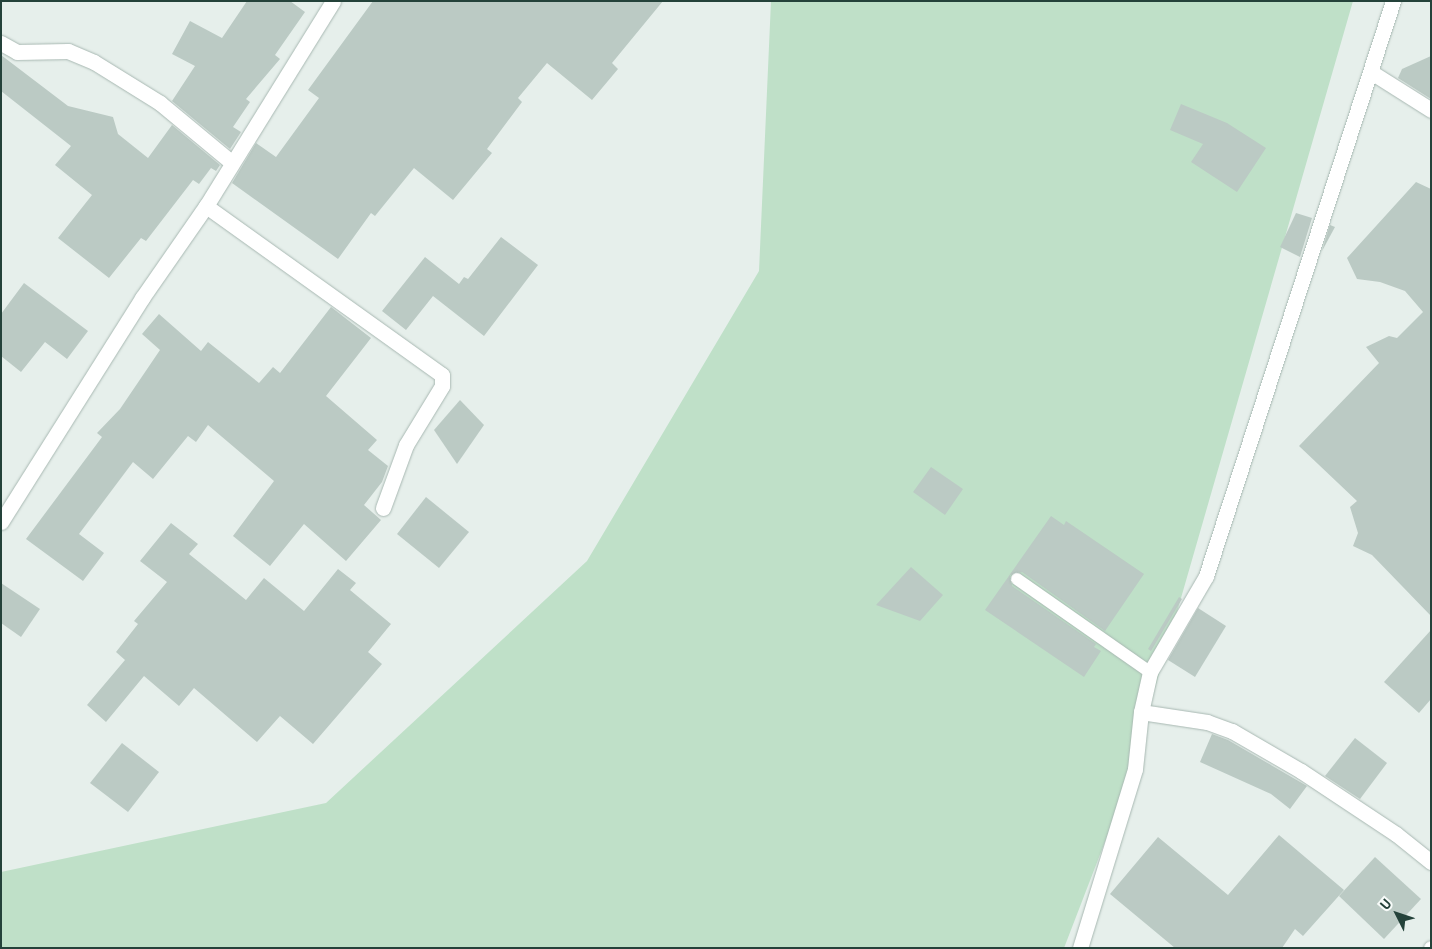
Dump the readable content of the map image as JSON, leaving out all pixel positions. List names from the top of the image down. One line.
{"north":"top left"}
